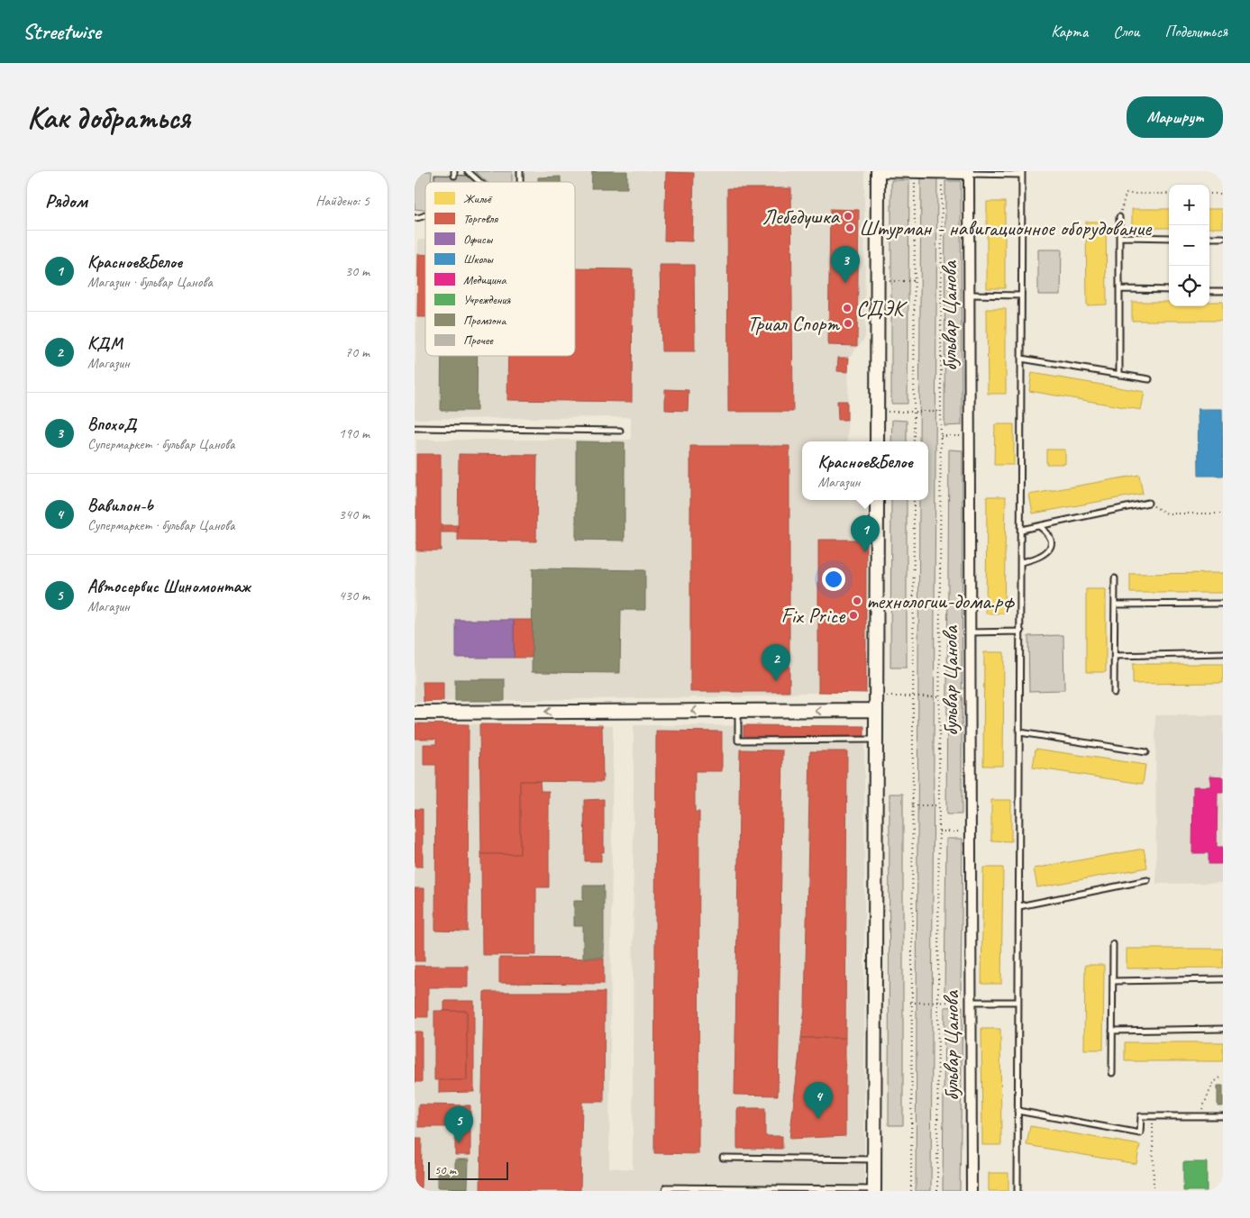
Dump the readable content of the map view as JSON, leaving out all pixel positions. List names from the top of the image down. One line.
{"streets":{"street":["бульвар Цанова"]},"places":["Лебедушка","Штурман - навигационное оборудование","СДЭК","Триал Спорт","технологии-дома.рф","Fix Price"],"legend":["Жильё","Торговля","Офисы","Школы","Медицина","Учреждения","Промзона","Прочее"],"scale_bar":"50 m","page":{"header":"Streetwise","nav":["Карта","Слои","Поделиться"],"buttons":"Маршрут","title":"Как добраться","heading":["Рядом","Найдено: 5"],"map_buttons":["+","−"],"list":[{"mark":"1","name":"Красное&Белое","note":"Магазин · бульвар Цанова","value":"30 m"},{"mark":"2","name":"КДМ","note":"Магазин","value":"70 m"},{"mark":"3","name":"ВпохоД","note":"Супермаркет · бульвар Цанова","value":"190 m"},{"mark":"4","name":"Вавилон-b","note":"Супермаркет · бульвар Цанова","value":"340 m"},{"mark":"5","name":"Автосервис Шиномонтаж","note":"Магазин","value":"430 m"}],"pins":["3","1","2","4","5"],"popup":["Красное&Белое","Магазин"],"scale":"50 m"}}
